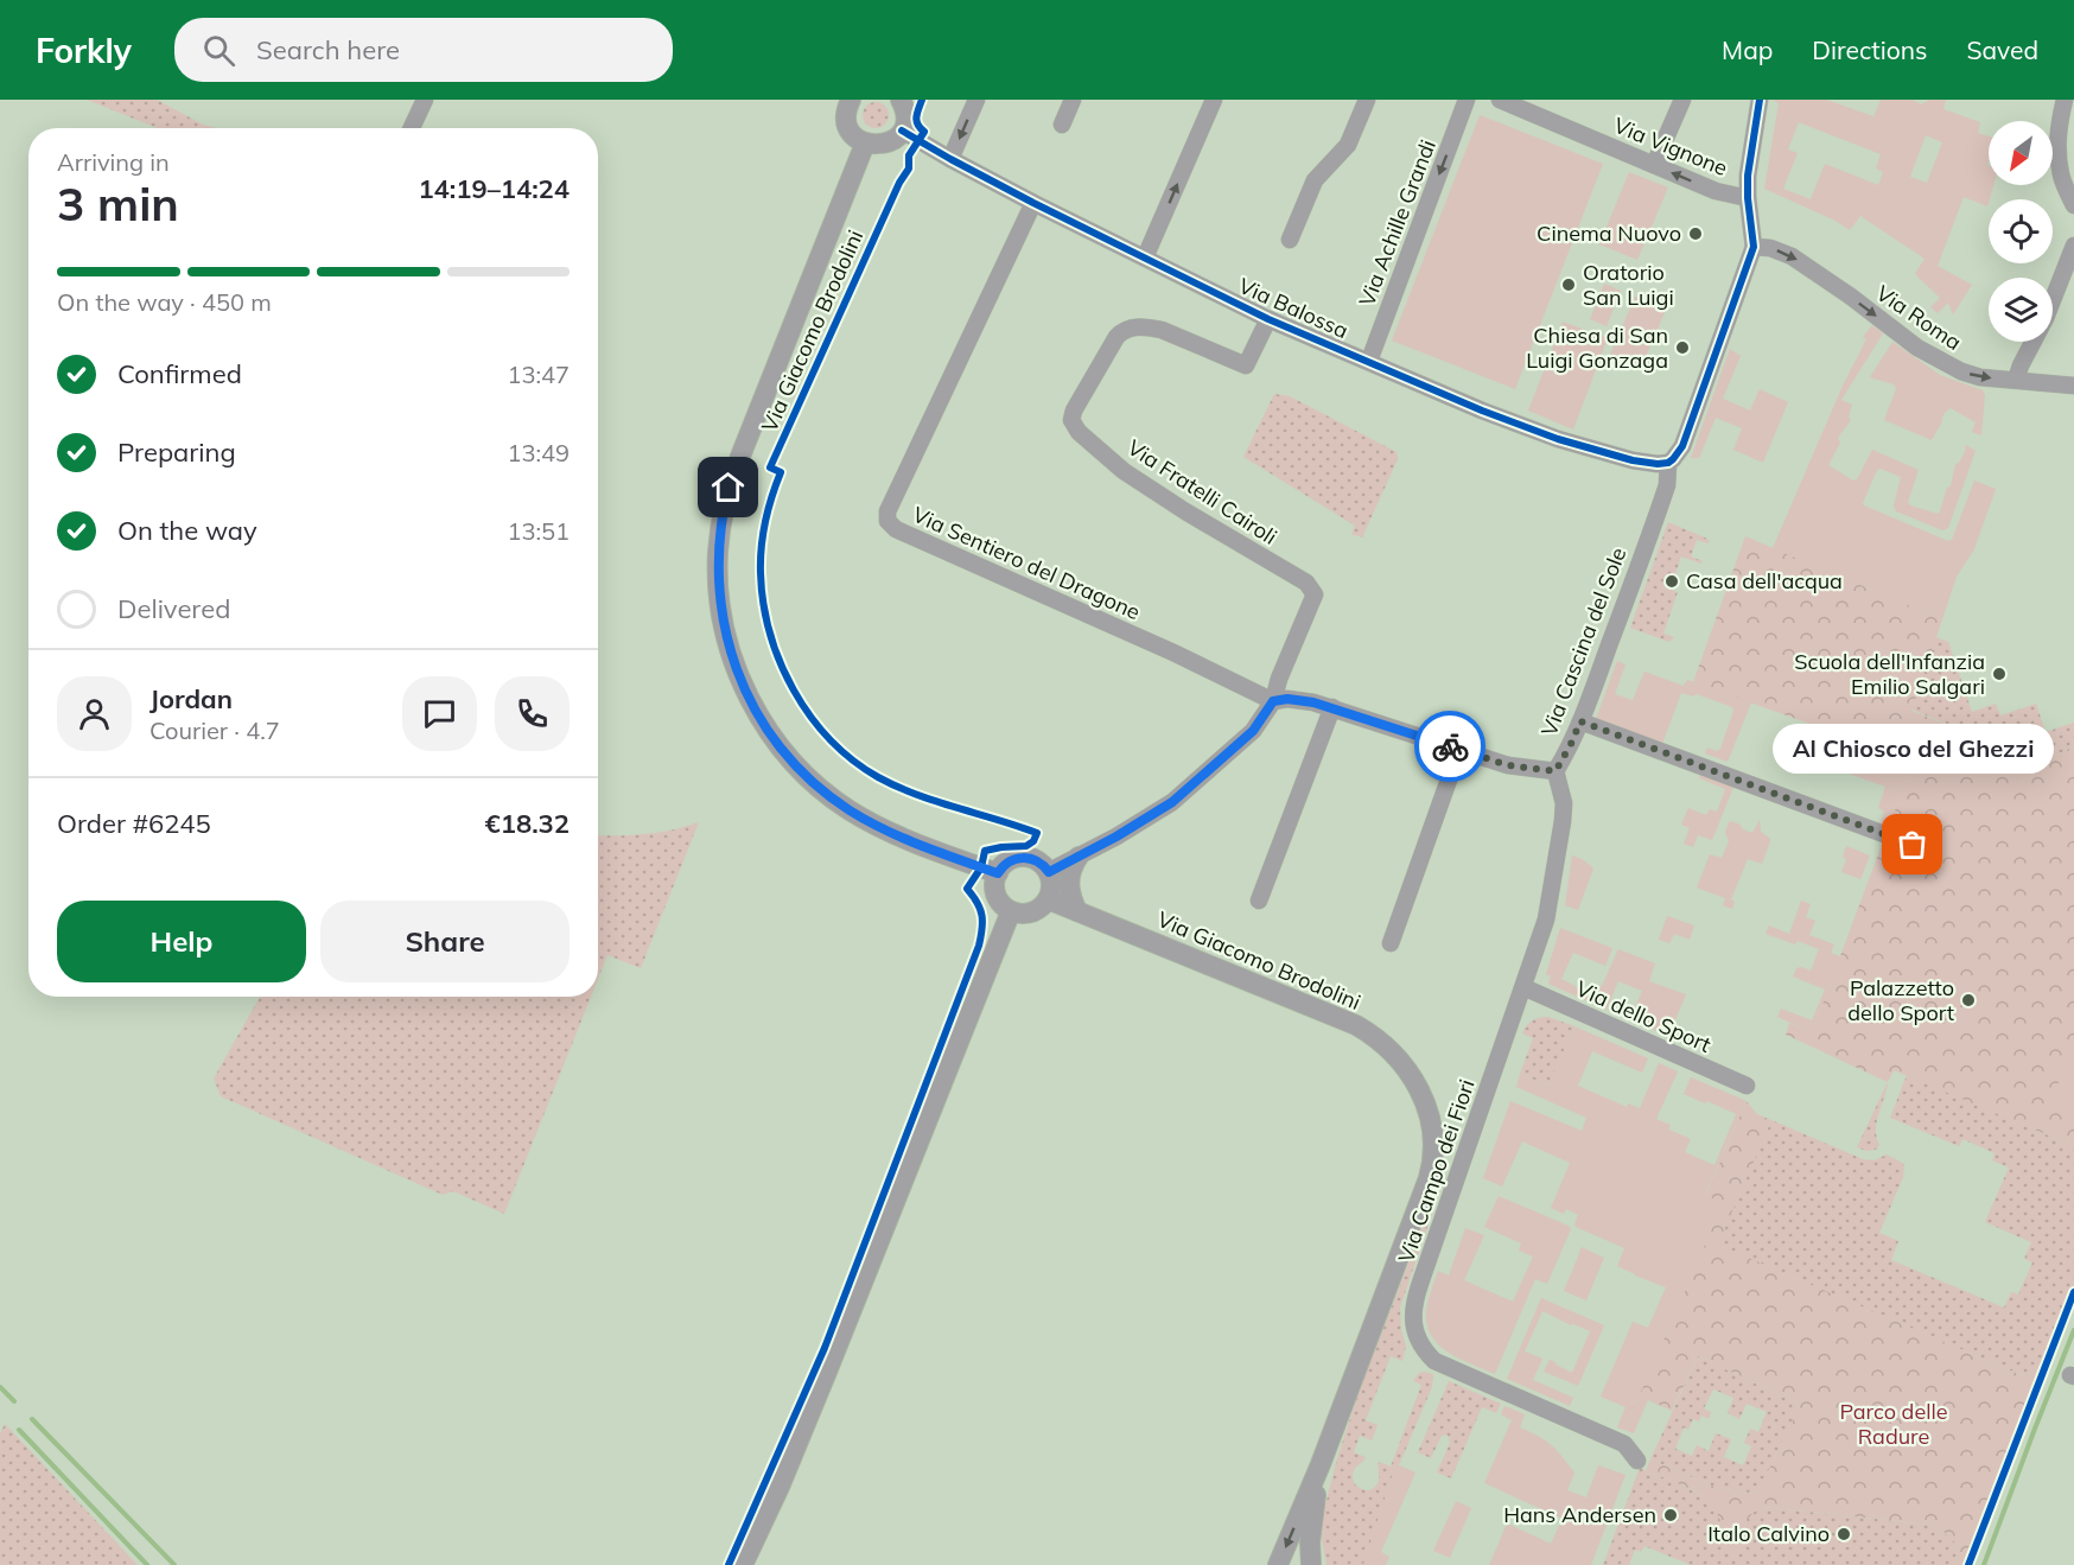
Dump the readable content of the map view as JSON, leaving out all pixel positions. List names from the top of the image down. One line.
{"streets":{"street":["Via Vignone","Via Achille Grandi","Via Balossa","Via Roma","Via Giacomo Brodolini","Via Fratelli Cairoli","Via Sentiero del Dragone","Via Cascina del Sole","Via dello Sport","Via Campo dei Fiori"]},"crossings":[["Via Achille Grandi","Via Balossa"],["Via Balossa","Via Fratelli Cairoli"],["Via Balossa","Via Sentiero del Dragone"],["Via Balossa","Via Cascina del Sole"],["Via Fratelli Cairoli","Via Sentiero del Dragone"],["Via Fratelli Cairoli","Via Cascina del Sole"],["Via Sentiero del Dragone","Via Cascina del Sole"],["Via Cascina del Sole","Via Campo dei Fiori"],["Via dello Sport","Via Campo dei Fiori"]],"one_way":["Via Vignone","Via Roma"],"parks":["Parco delle Radure"],"places":["Cinema Nuovo","Oratorio San Luigi","Chiesa di San Luigi Gonzaga","Casa dell'acqua","Scuola dell'Infanzia Emilio Salgari","Al Chiosco del Ghezzi","Palazzetto dello Sport","Hans Andersen","Italo Calvino"],"north":"bottom left","page":{"header":"Forkly","search":"Search here","nav":["Map","Directions","Saved"],"heading":["3 min","Arriving in","14:19–14:24"],"panel":["Jordan","Courier · 4.7","Order #6245","€18.32"],"bar":"On the way · 450 m","list":[["Confirmed","13:47"],["Preparing","13:49"],["On the way","13:51"],"Delivered"],"bubble":"Al Chiosco del Ghezzi","buttons":["Help","Share"]}}
